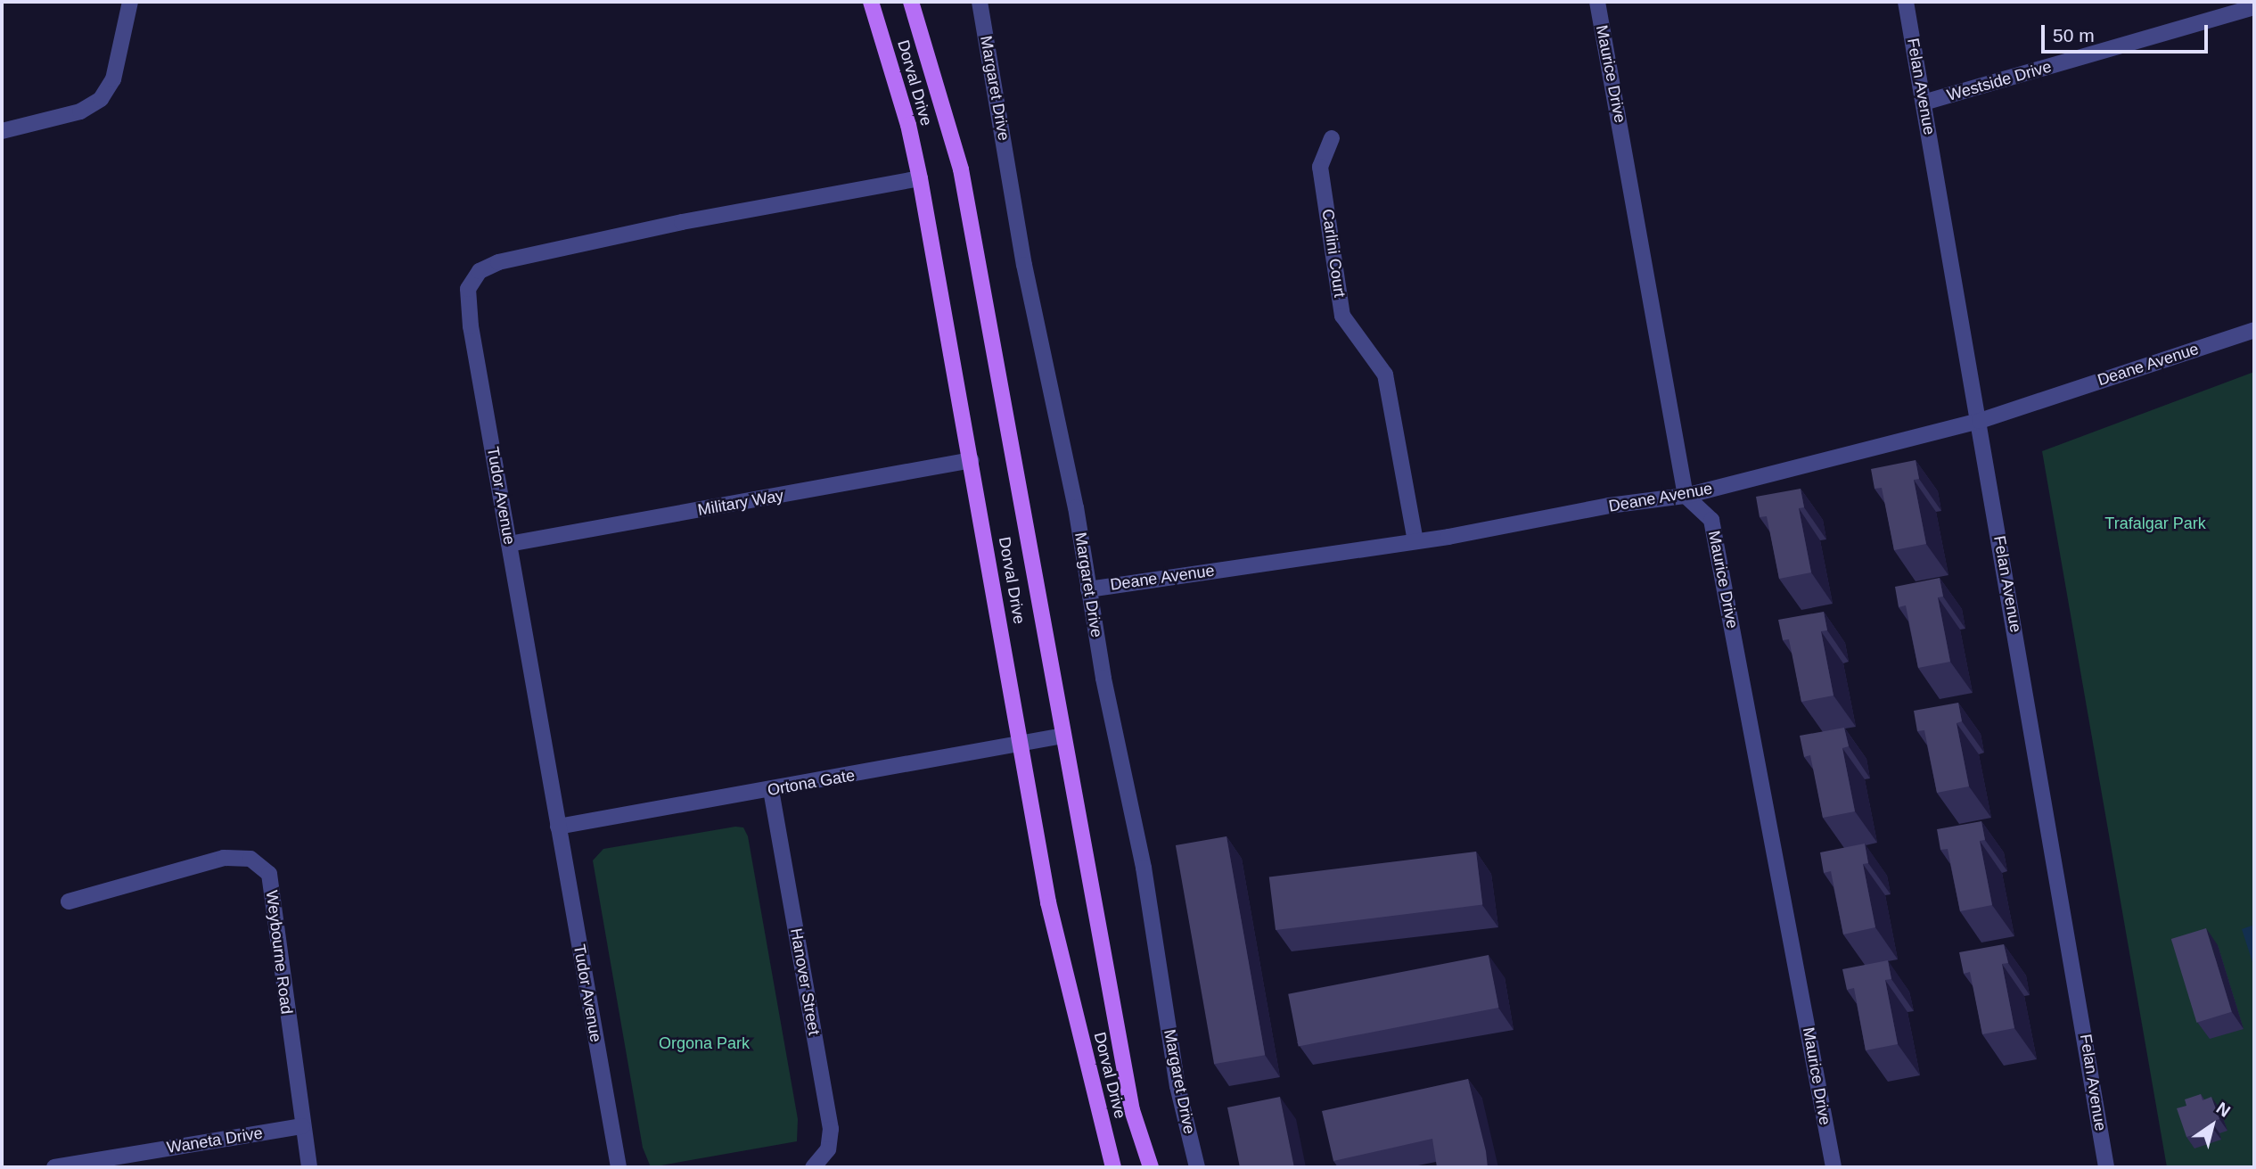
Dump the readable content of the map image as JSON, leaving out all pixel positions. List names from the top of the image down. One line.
{"streets":{"main road":["Dorval Drive"],"street":["Maurice Drive","Westside Drive","Felan Avenue","Margaret Drive","Carlini Court","Deane Avenue","Tudor Avenue","Military Way","Ortona Gate","Weybourne Road","Hanover Street","Waneta Drive"]},"crossings":[["Maurice Drive","Deane Avenue"],["Westside Drive","Felan Avenue"],["Dorval Drive","Tudor Avenue"],["Dorval Drive","Military Way"],["Dorval Drive","Ortona Gate"],["Felan Avenue","Deane Avenue"],["Margaret Drive","Deane Avenue"],["Carlini Court","Deane Avenue"],["Tudor Avenue","Military Way"],["Tudor Avenue","Ortona Gate"],["Ortona Gate","Hanover Street"],["Weybourne Road","Waneta Drive"]],"parks":["Trafalgar Park","Orgona Park"],"scale_bar":"50 m","north":"top right"}
